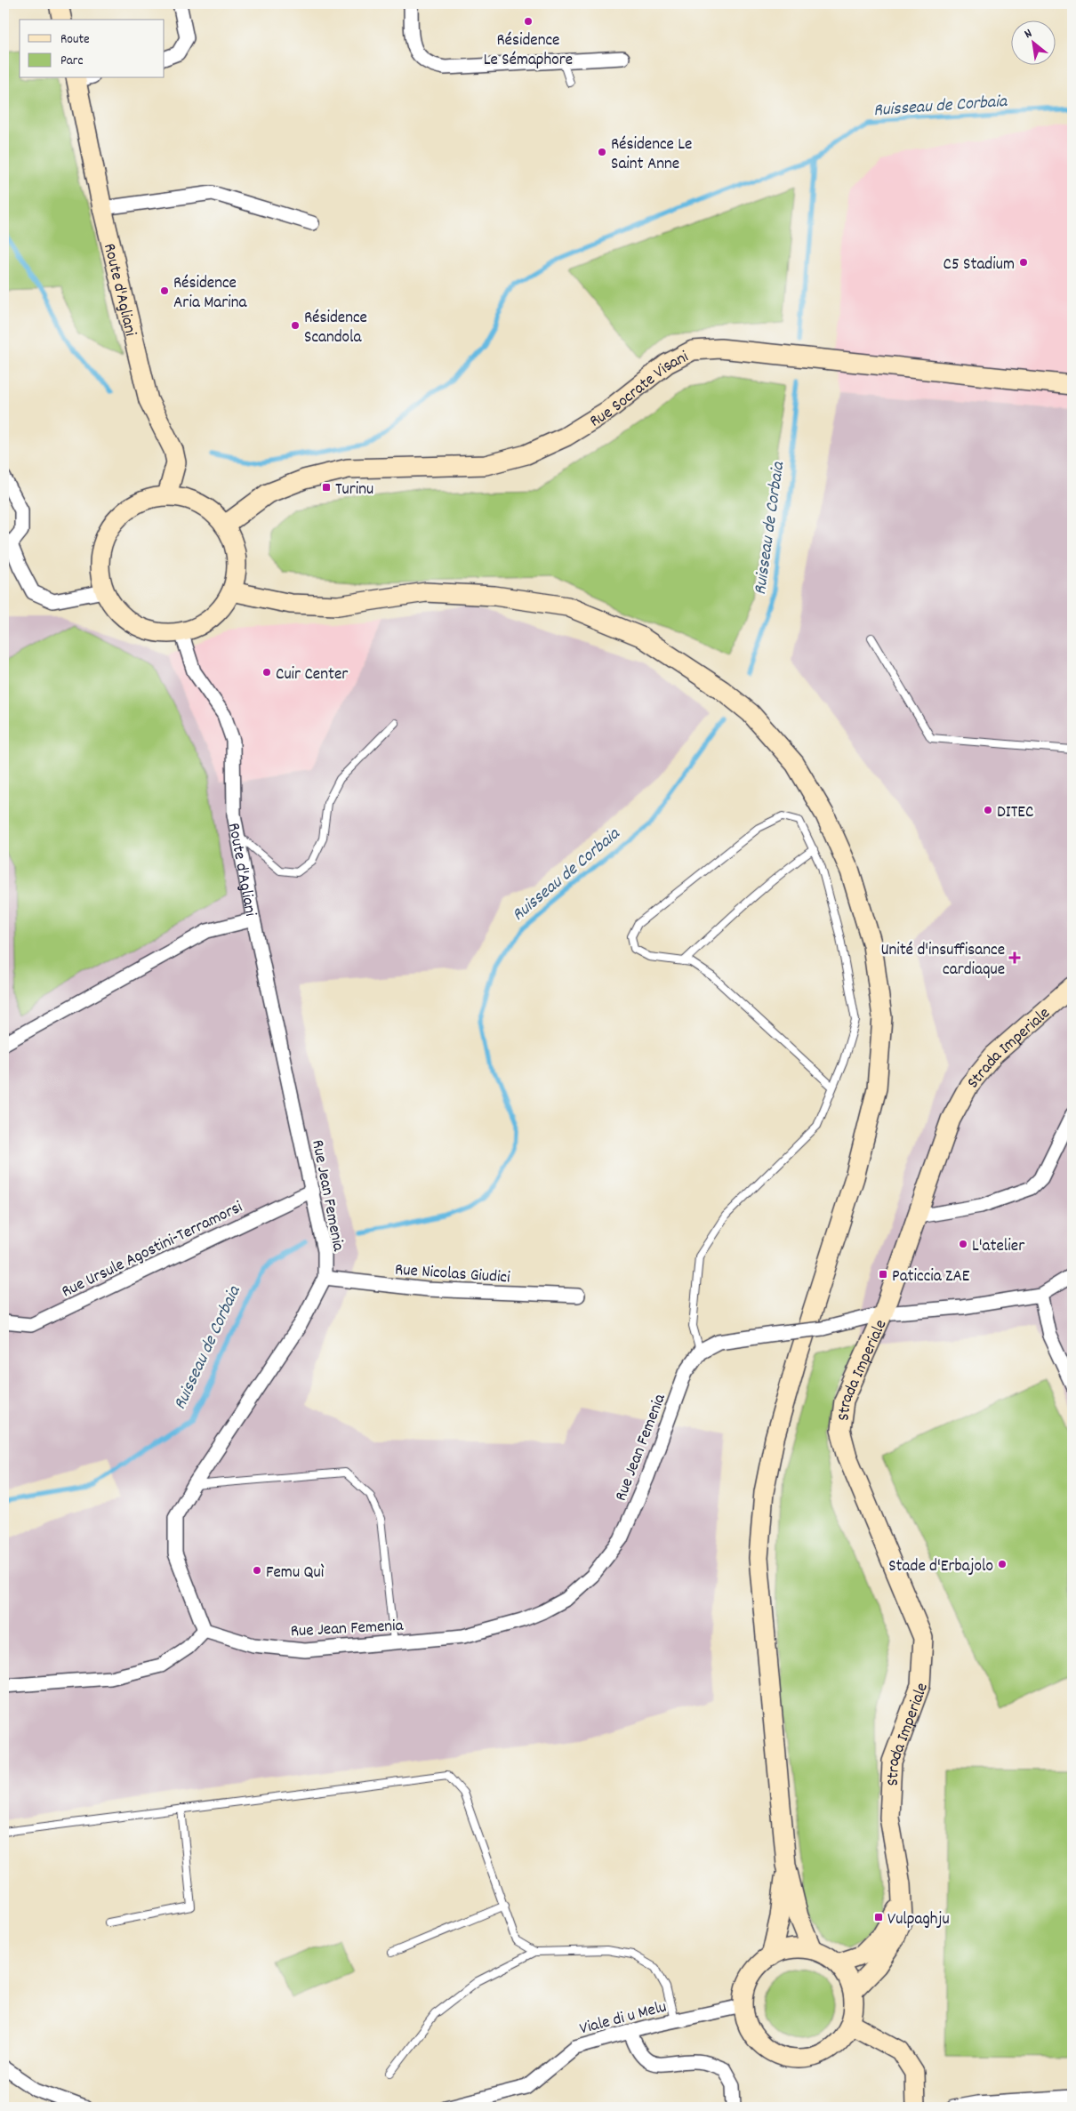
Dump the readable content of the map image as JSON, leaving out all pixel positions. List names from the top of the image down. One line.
{"streets":{"street":["Route d'Agliani","Rue Socrate Visani","Strada Imperiale","Rue Jean Femenia","Rue Ursule Agostini-Terramorsi","Rue Nicolas Giudici","Viale di u Melu"]},"crossings":[["Route d'Agliani","Rue Socrate Visani"],["Route d'Agliani","Rue Jean Femenia"],["Strada Imperiale","Rue Jean Femenia"],["Strada Imperiale","Viale di u Melu"],["Rue Jean Femenia","Rue Ursule Agostini-Terramorsi"],["Rue Jean Femenia","Rue Nicolas Giudici"]],"water":["Ruisseau de Corbaia"],"places":{"other":["Résidence Le Sémaphore","Résidence Le Saint Anne","C5 Stadium","Résidence Aria Marina","Résidence Scandola","Cuir Center","DITEC","L'atelier","Stade d'Erbajolo","Femu Quì"],"transit":["Turinu","Paticcia ZAE","Vulpaghju"],"health":["Unité d'insuffisance cardiaque"]},"legend":["Route","Parc"],"north":"top left"}
